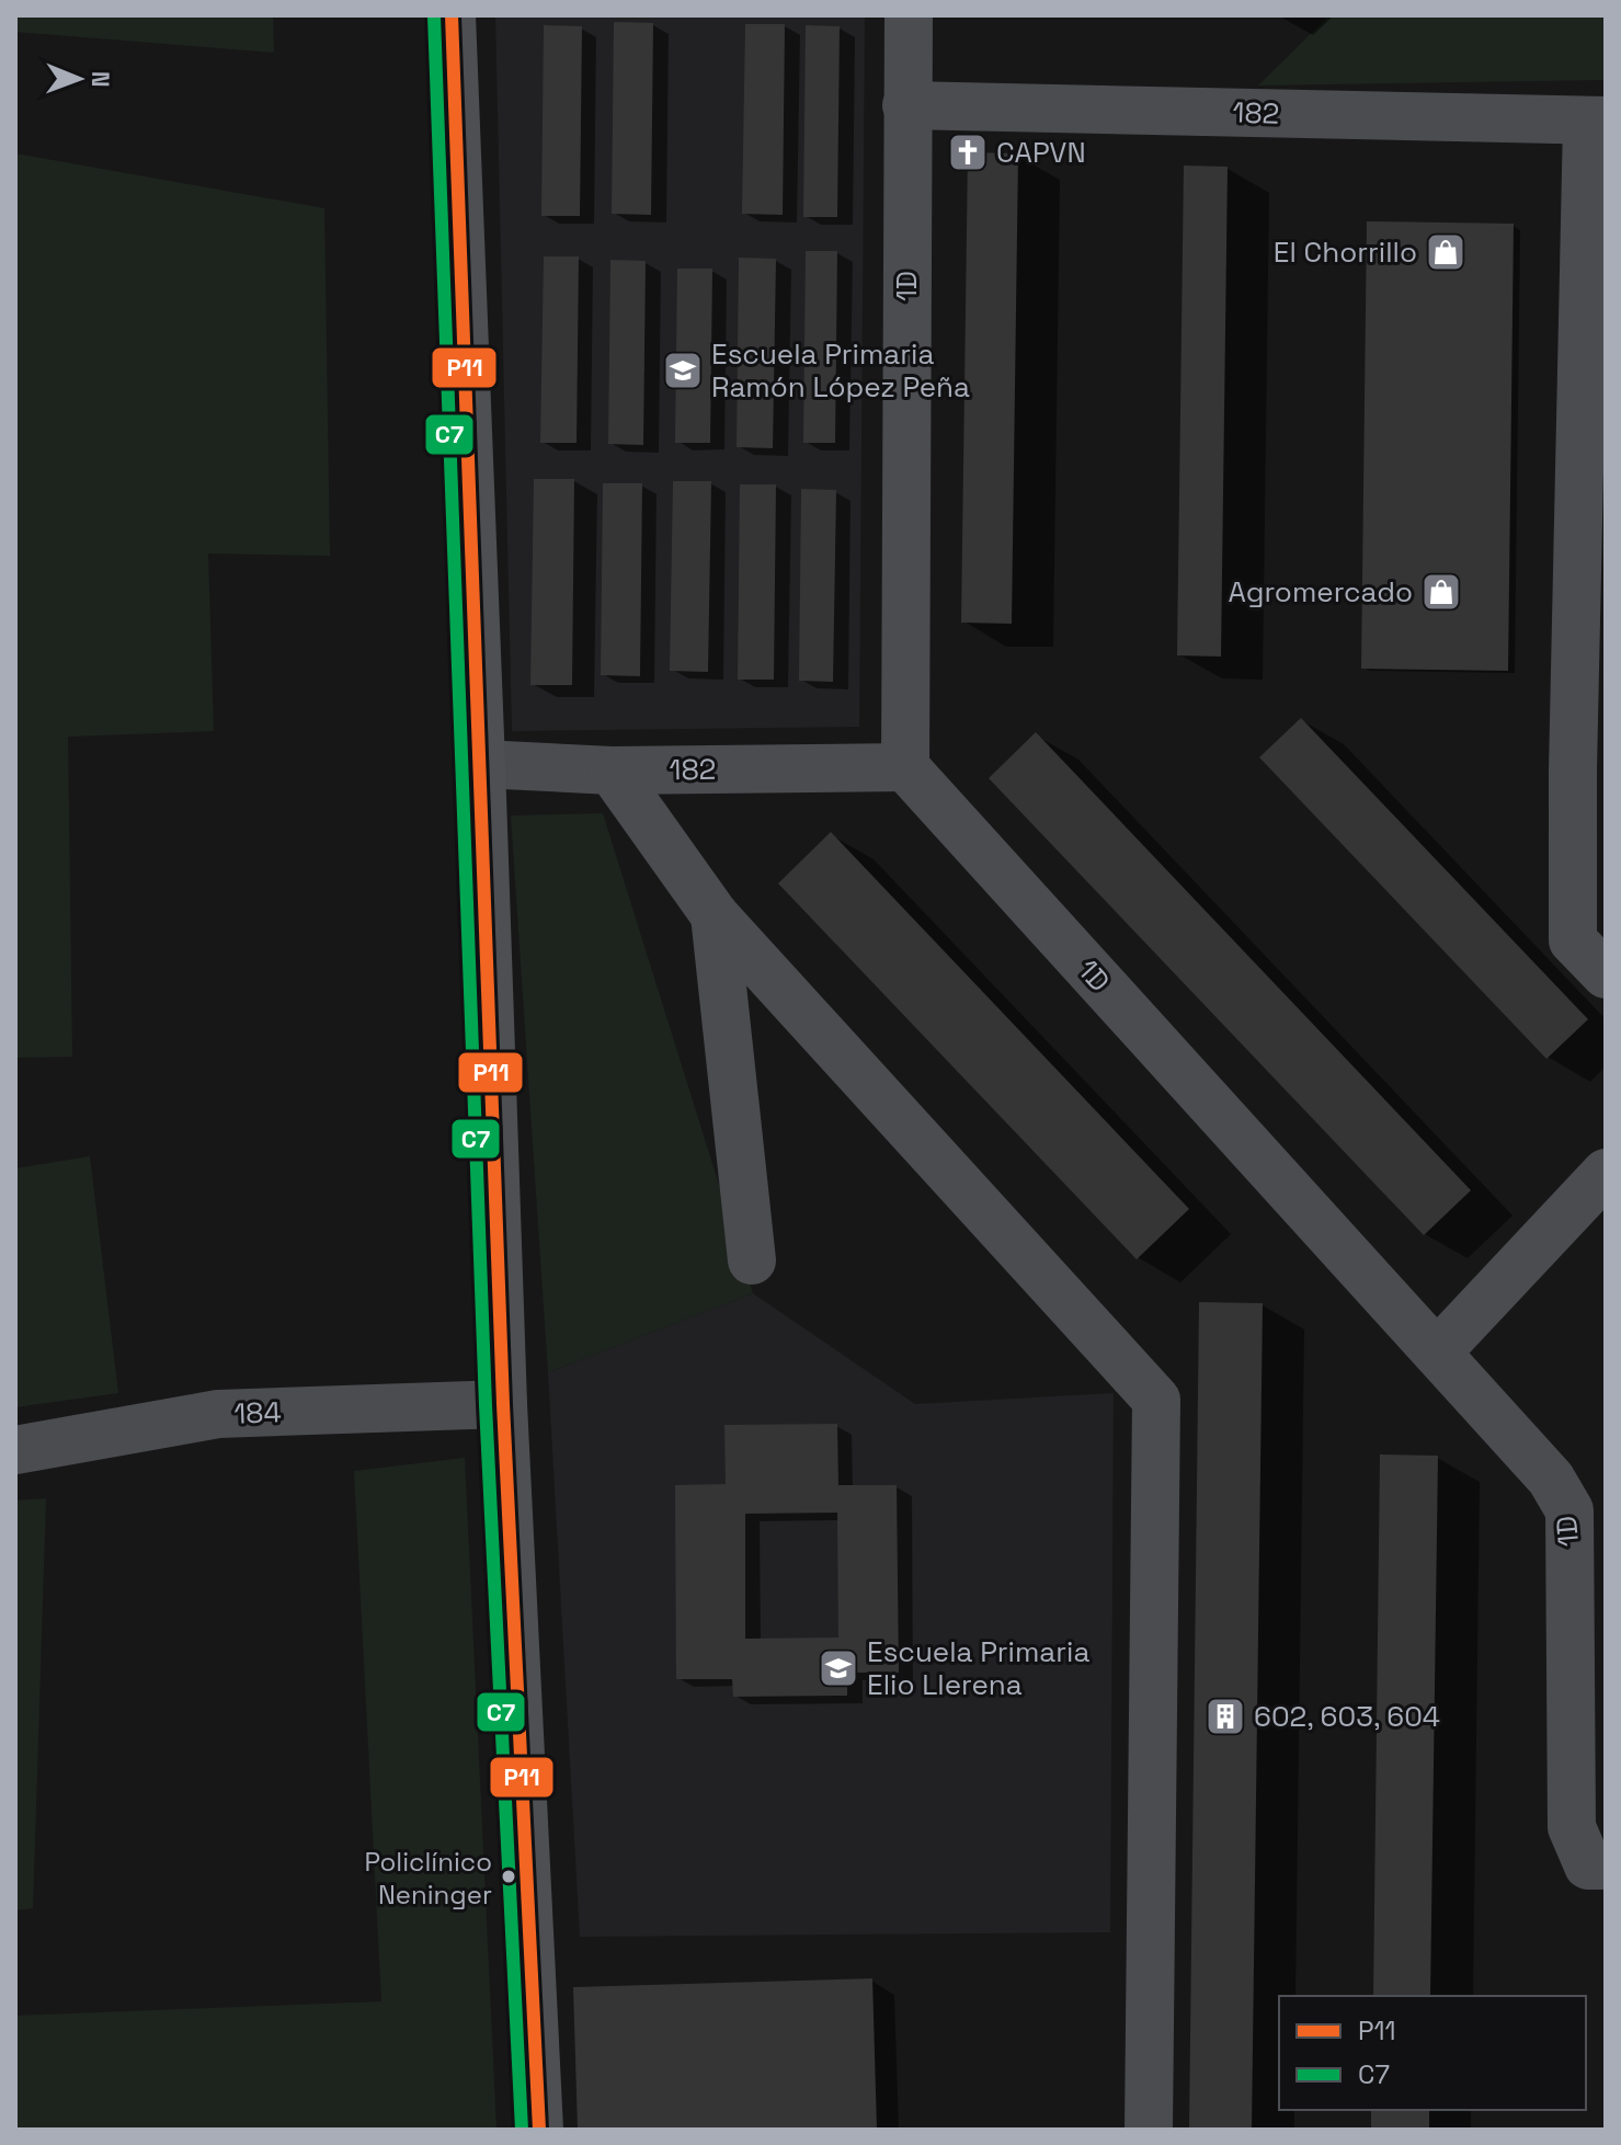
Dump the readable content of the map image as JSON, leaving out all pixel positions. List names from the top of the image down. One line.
{"streets":{"street":["182","1D","184"]},"crossings":[["182","1D"]],"places":{"church":["CAPVN"],"shop":["El Chorrillo","Agromercado"],"school or university":["Escuela Primaria Ramón López Peña","Escuela Primaria Elio Llerena"],"building":["602, 603, 604"],"other":["Policlínico Neninger"]},"lines":["transit line P11","transit line C7"],"legend":["P11","C7"],"north":"right"}
